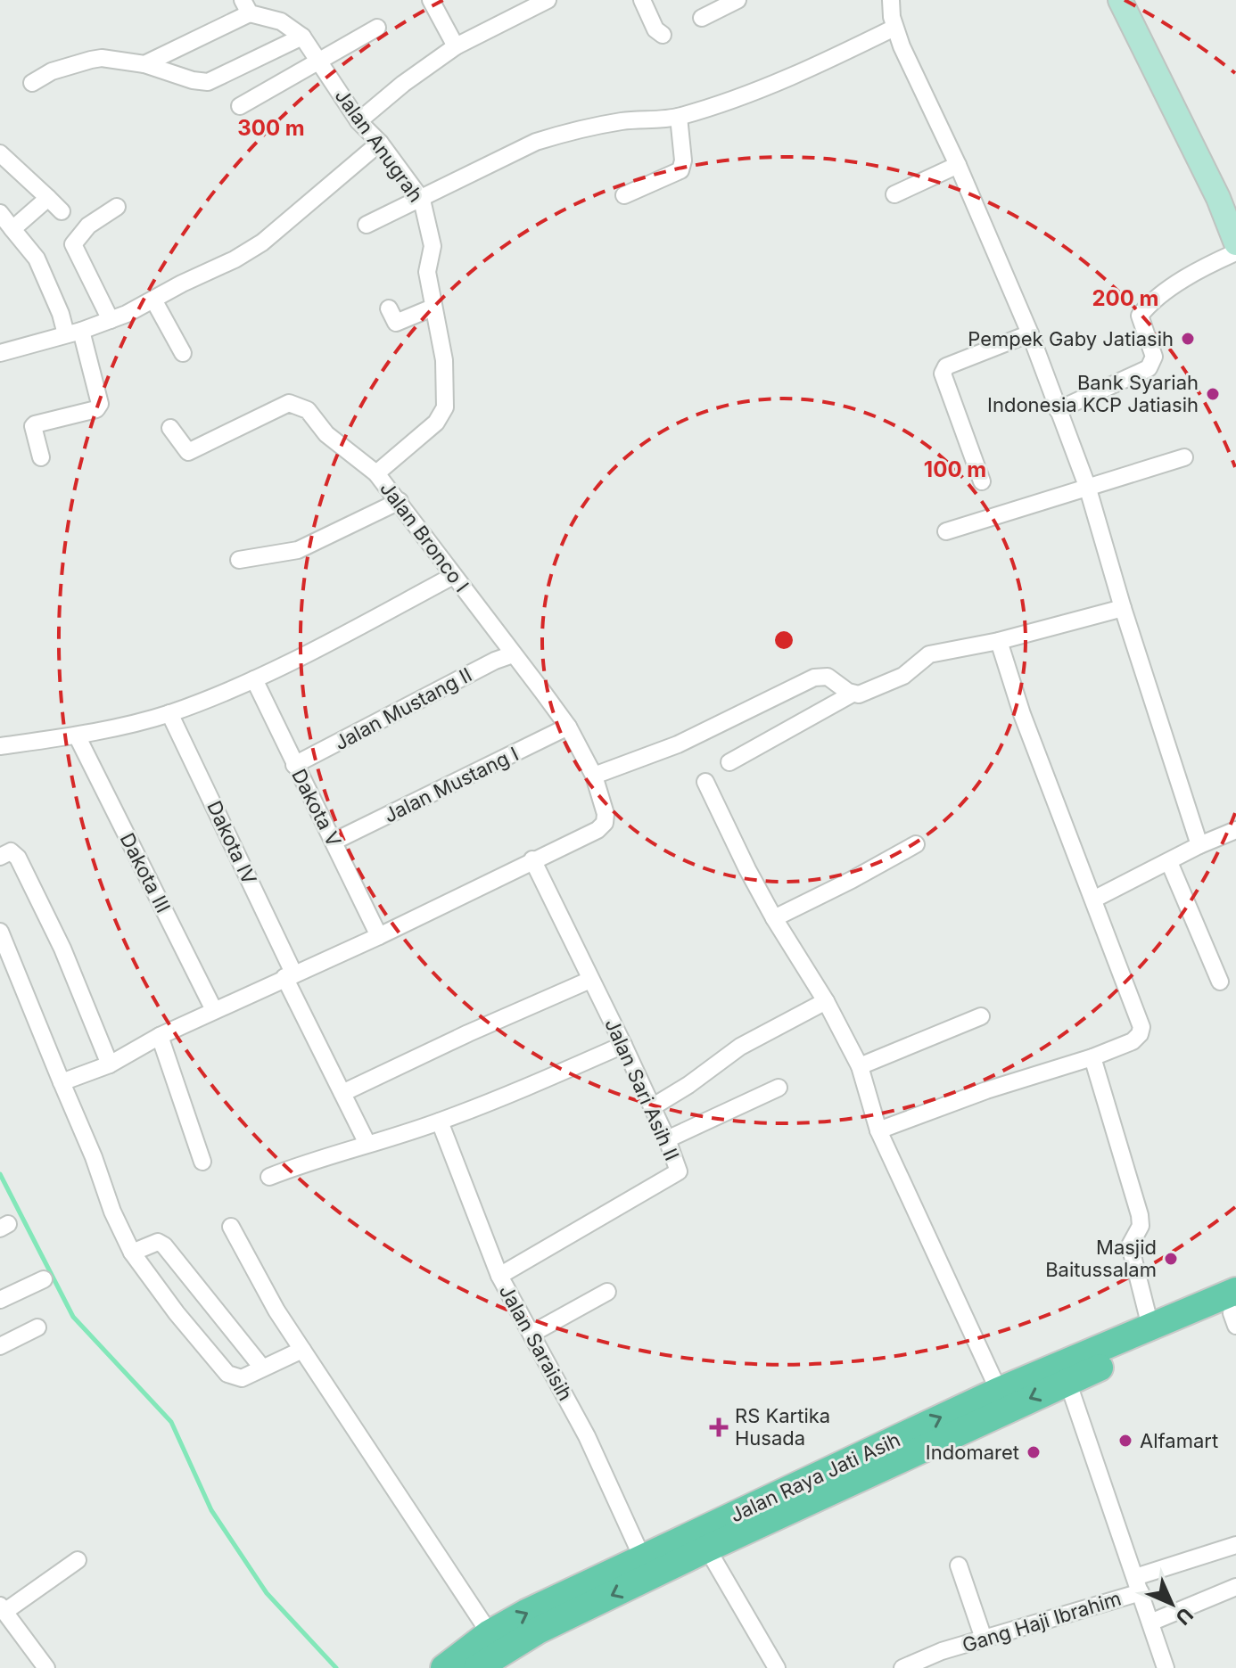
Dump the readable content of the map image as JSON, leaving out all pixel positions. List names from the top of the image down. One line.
{"streets":{"main road":["Jalan Raya Jati Asih"],"street":["Jalan Anugrah","Jalan Bronco I","Jalan Mustang II","Jalan Mustang I","Dakota V","Dakota IV","Dakota III","Jalan Sari Asih II","Jalan Saraisih","Gang Haji Ibrahim"]},"crossings":[["Jalan Anugrah","Jalan Bronco I"],["Jalan Bronco I","Jalan Mustang II"],["Jalan Bronco I","Jalan Mustang I"],["Jalan Bronco I","Jalan Sari Asih II"],["Jalan Mustang II","Dakota V"],["Jalan Mustang I","Dakota V"],["Jalan Sari Asih II","Jalan Saraisih"],["Jalan Saraisih","Jalan Raya Jati Asih"]],"places":{"other":["Pempek Gaby Jatiasih","Bank Syariah Indonesia KCP Jatiasih","Masjid Baitussalam","Alfamart","Indomaret"],"health":["RS Kartika Husada"]},"north":"bottom right","rings":["300 m","200 m","100 m"]}
